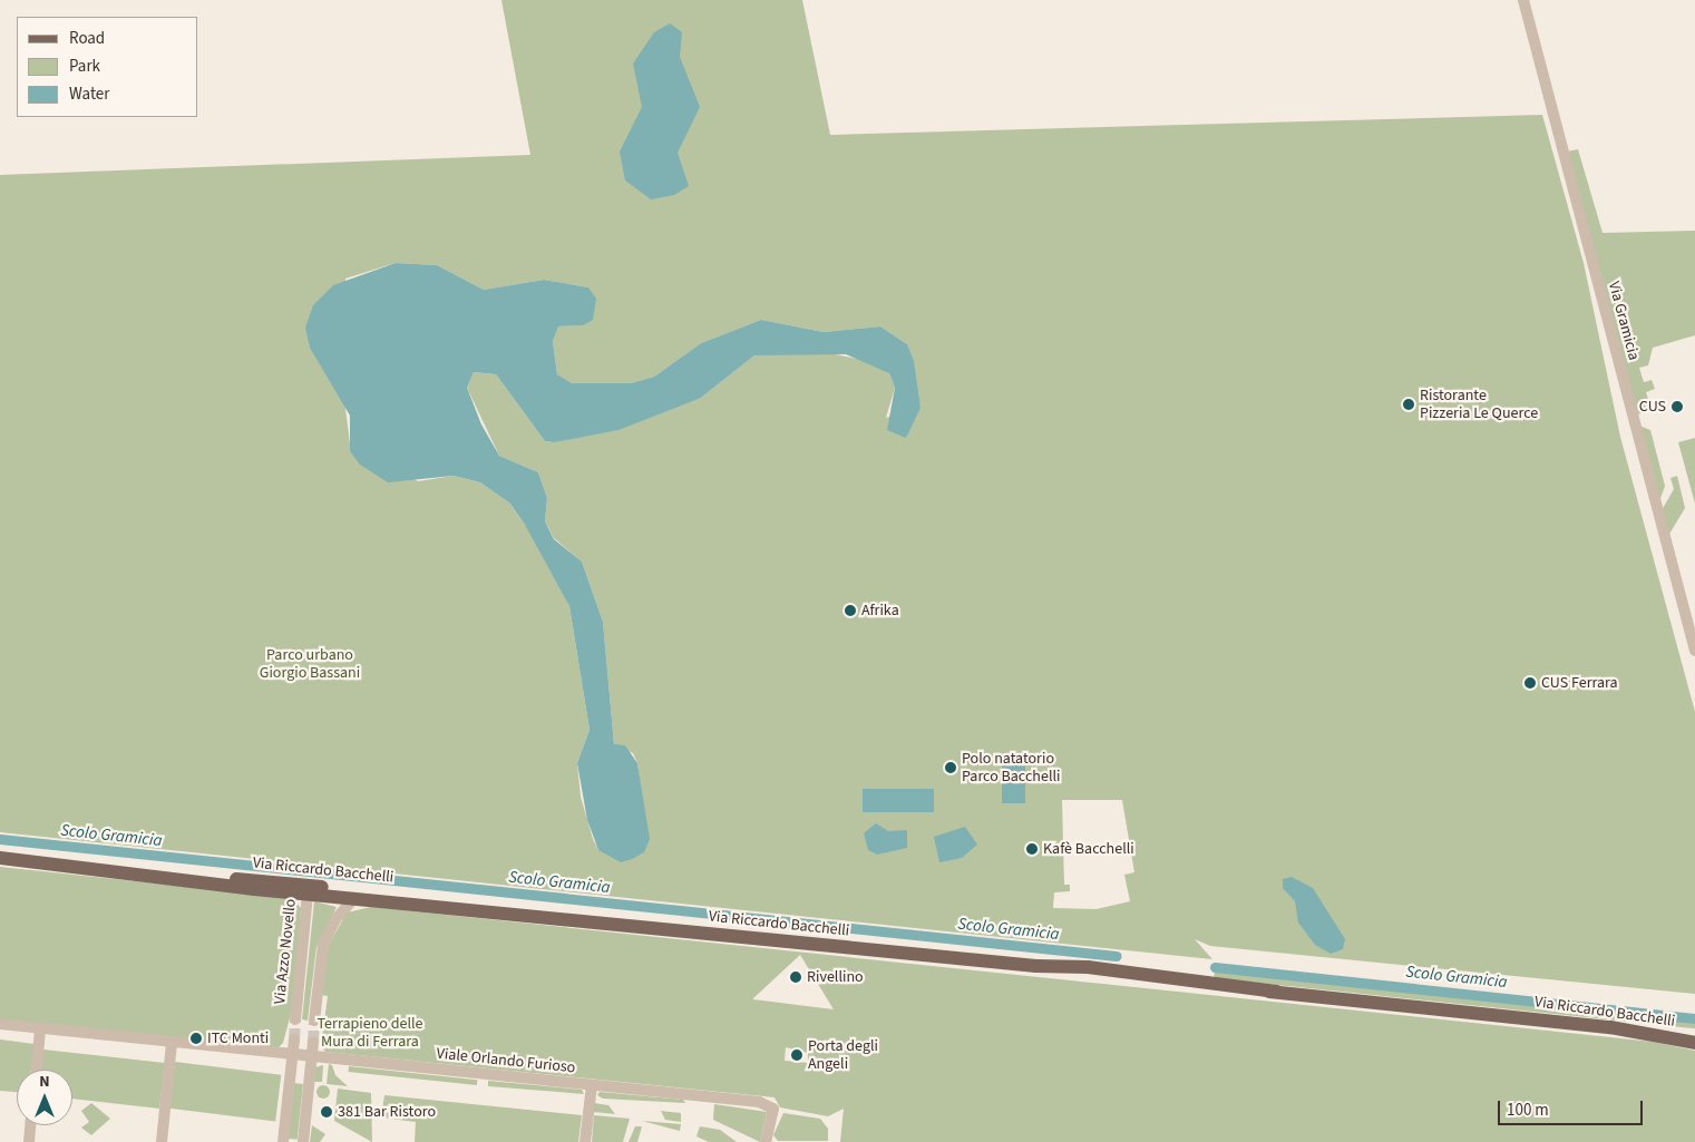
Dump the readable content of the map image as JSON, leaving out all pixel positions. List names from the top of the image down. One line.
{"streets":{"main road":["Via Riccardo Bacchelli"],"street":["Via Gramicia","Via Azzo Novello","Viale Orlando Furioso"]},"crossings":[["Via Riccardo Bacchelli","Via Azzo Novello"]],"water":["Scolo Gramicia"],"parks":["Parco urbano Giorgio Bassani","Terrapieno delle Mura di Ferrara"],"places":["Ristorante Pizzeria Le Querce","CUS","Afrika","CUS Ferrara","Polo natatorio Parco Bacchelli","Kafè Bacchelli","Rivellino","ITC Monti","Porta degli Angeli","381 Bar Ristoro"],"legend":["Road","Park","Water"],"scale_bar":"100 m","north":"top"}
